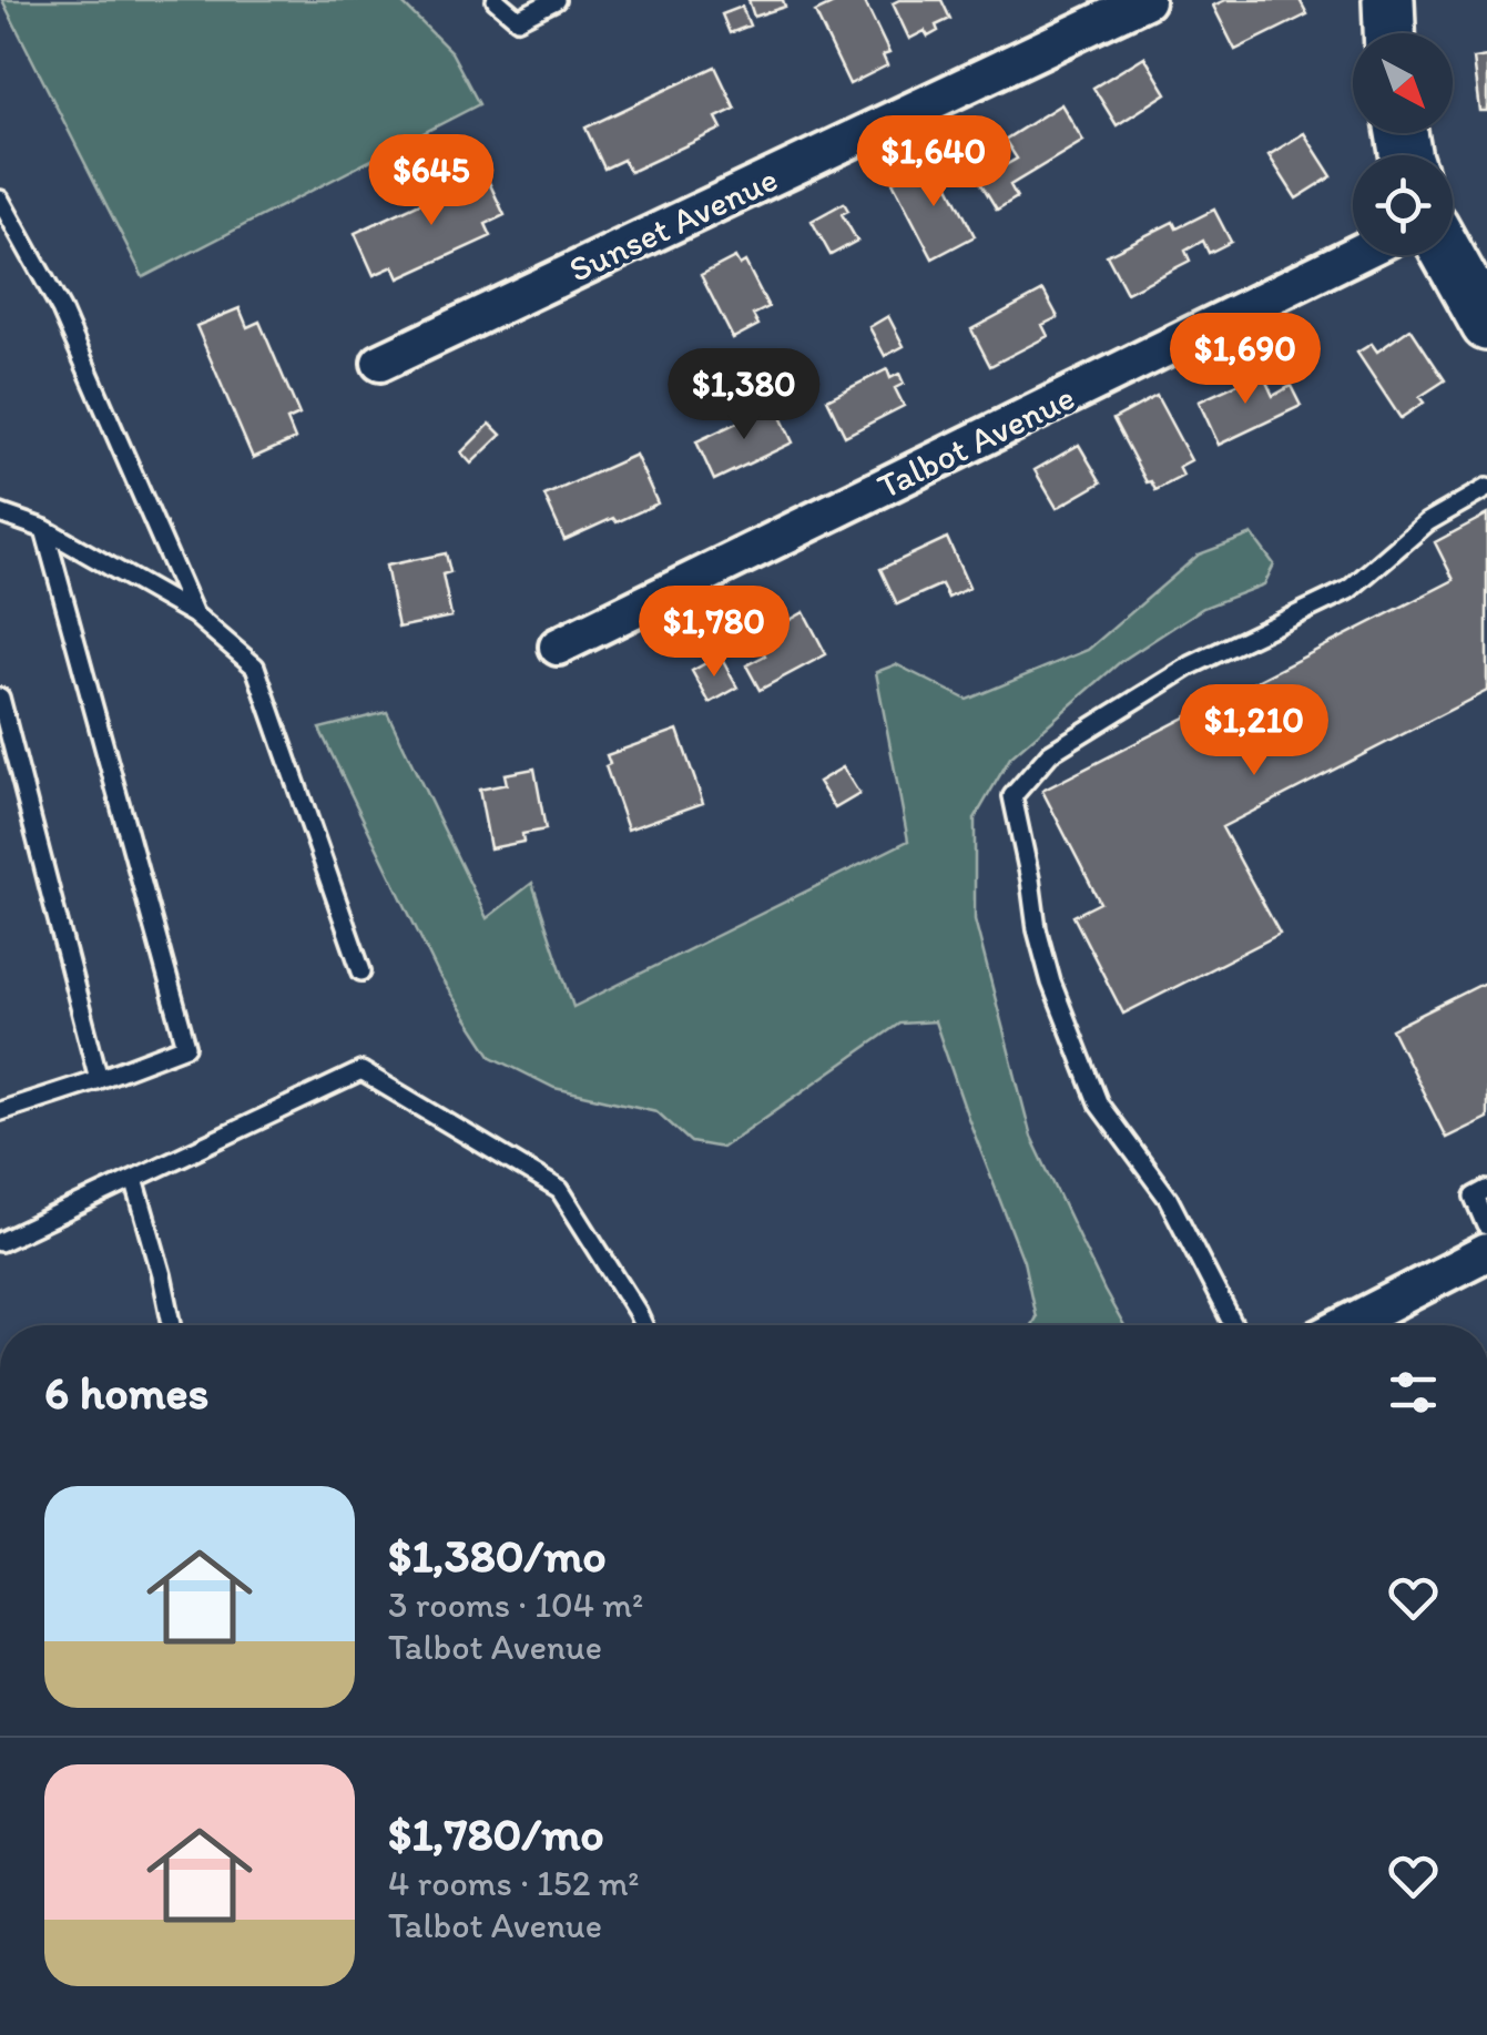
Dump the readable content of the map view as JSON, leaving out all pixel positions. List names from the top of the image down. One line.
{"streets":{"street":["Sunset Avenue","Talbot Avenue"]},"north":"bottom right","page":{"price":["$1,640","$645","$1,690","$1,380","$1,780","$1,210"],"heading":"6 homes","list":[{"name":"$1,380/mo","note":"3 rooms · 104 m² · Talbot Avenue"},{"name":"$1,780/mo","note":"4 rooms · 152 m² · Talbot Avenue"}]}}
